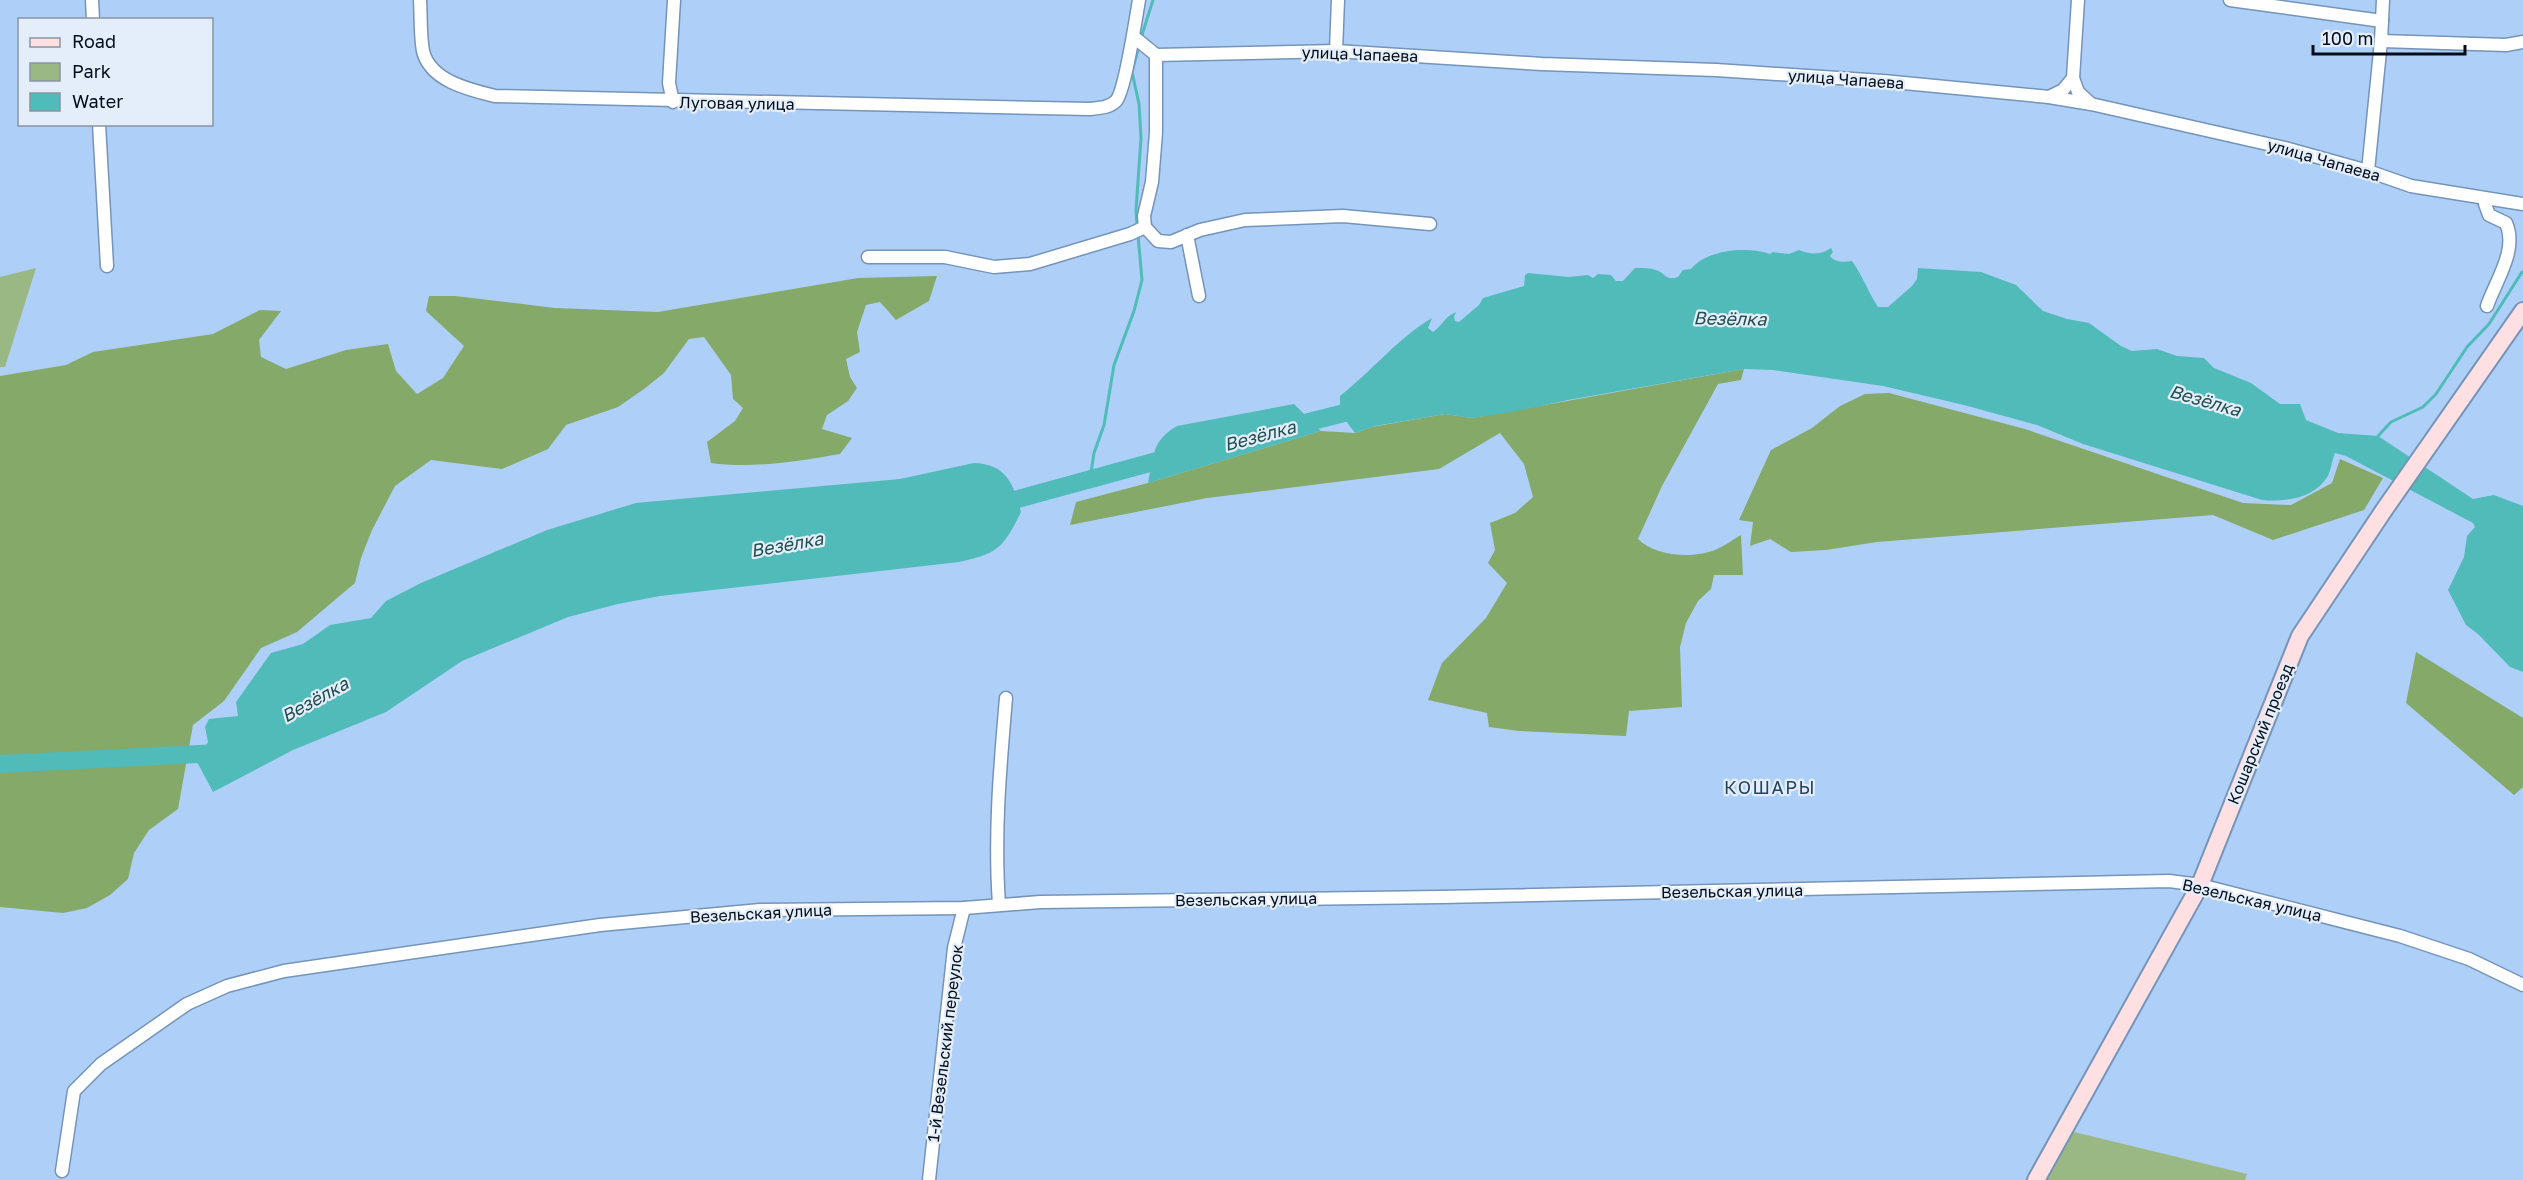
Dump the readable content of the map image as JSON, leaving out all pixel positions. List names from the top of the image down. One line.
{"streets":{"street":["улица Чапаева","Луговая улица","Кошарский проезд","Везельская улица","1-й Везельский переулок"]},"crossings":[["Кошарский проезд","Везельская улица"],["Везельская улица","1-й Везельский переулок"]],"districts":["КОШАРЫ"],"water":["Везёлка"],"legend":["Road","Park","Water"],"scale_bar":"100 m"}
